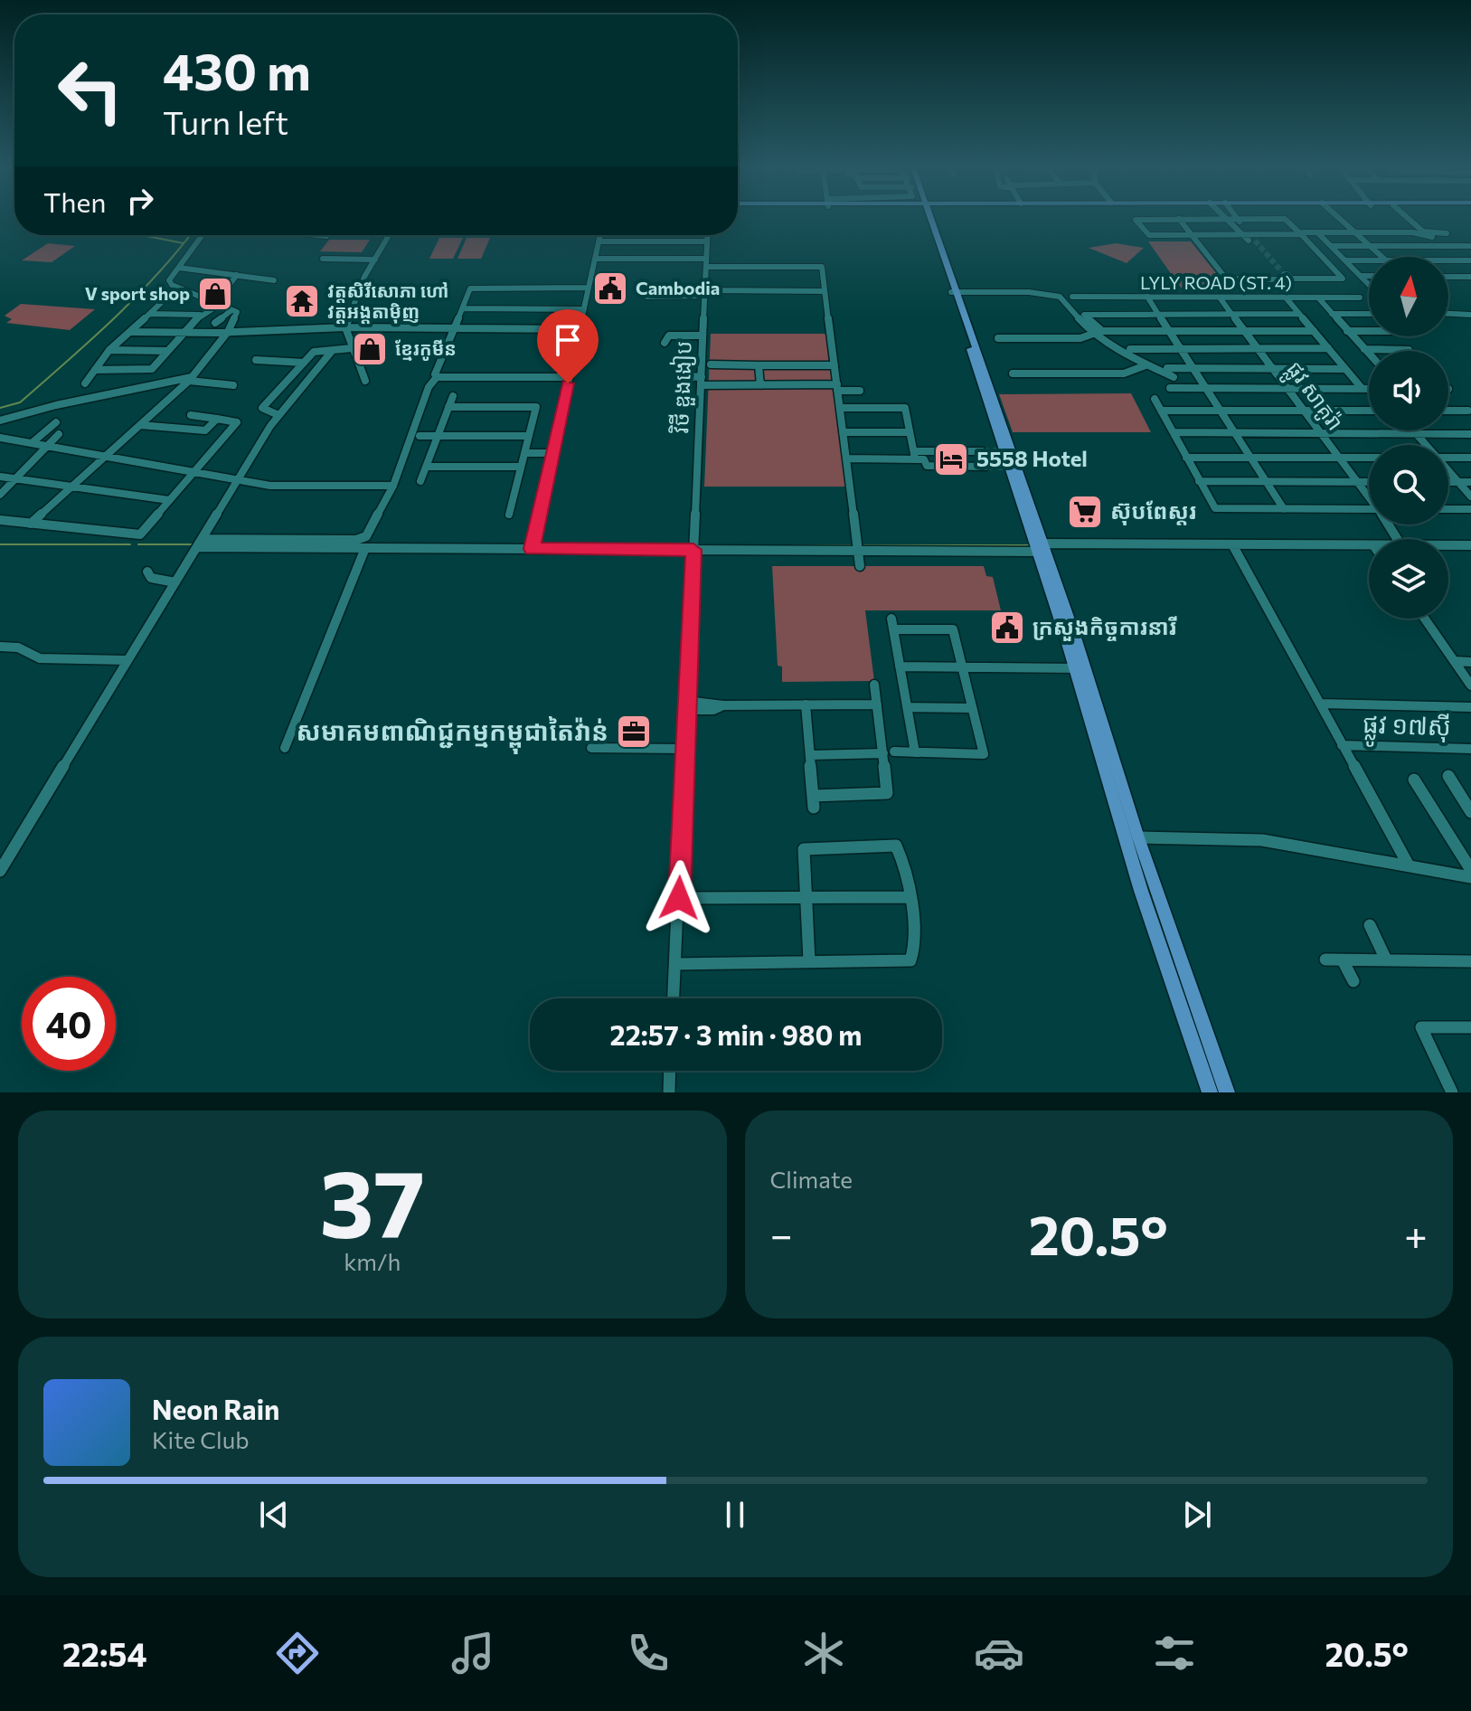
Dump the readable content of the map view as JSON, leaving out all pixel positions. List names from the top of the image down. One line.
{"streets":{"street":["LYLY ROAD (ST. 4)","វិថី ឌួងងៀប","ផ្លូវ សាគូរ៉ា","ផ្លូវ ១៧ស៊ី"]},"crossings":[["LYLY ROAD (ST. 4)","ផ្លូវ សាគូរ៉ា"]],"places":{"public building":["Cambodia","ក្រសួងកិច្ចការនារី"],"shop":["V sport shop","ខ្មែរកូមីន"],"temple":["វត្តសិរីសោភា ហៅ វត្តអង្តតាម៉ិញ"],"hotel":["5558 Hotel"],"supermarket":["ស៊ុបពែស្តរ"],"office":["សមាគមពាណិជ្ជកម្មកម្ពុជាតៃវ៉ាន់"]},"north":"top","page":{"turn":["430 m","Turn left"],"then":"Then","limit":"40","trip":"22:57 · 3 min · 980 m","tile":[["37","km/h"],"Climate"],"heat":["−","20.5°","+"],"song":["Neon Rain","Kite Club"],"tabs":["22:54","20.5°"]}}
